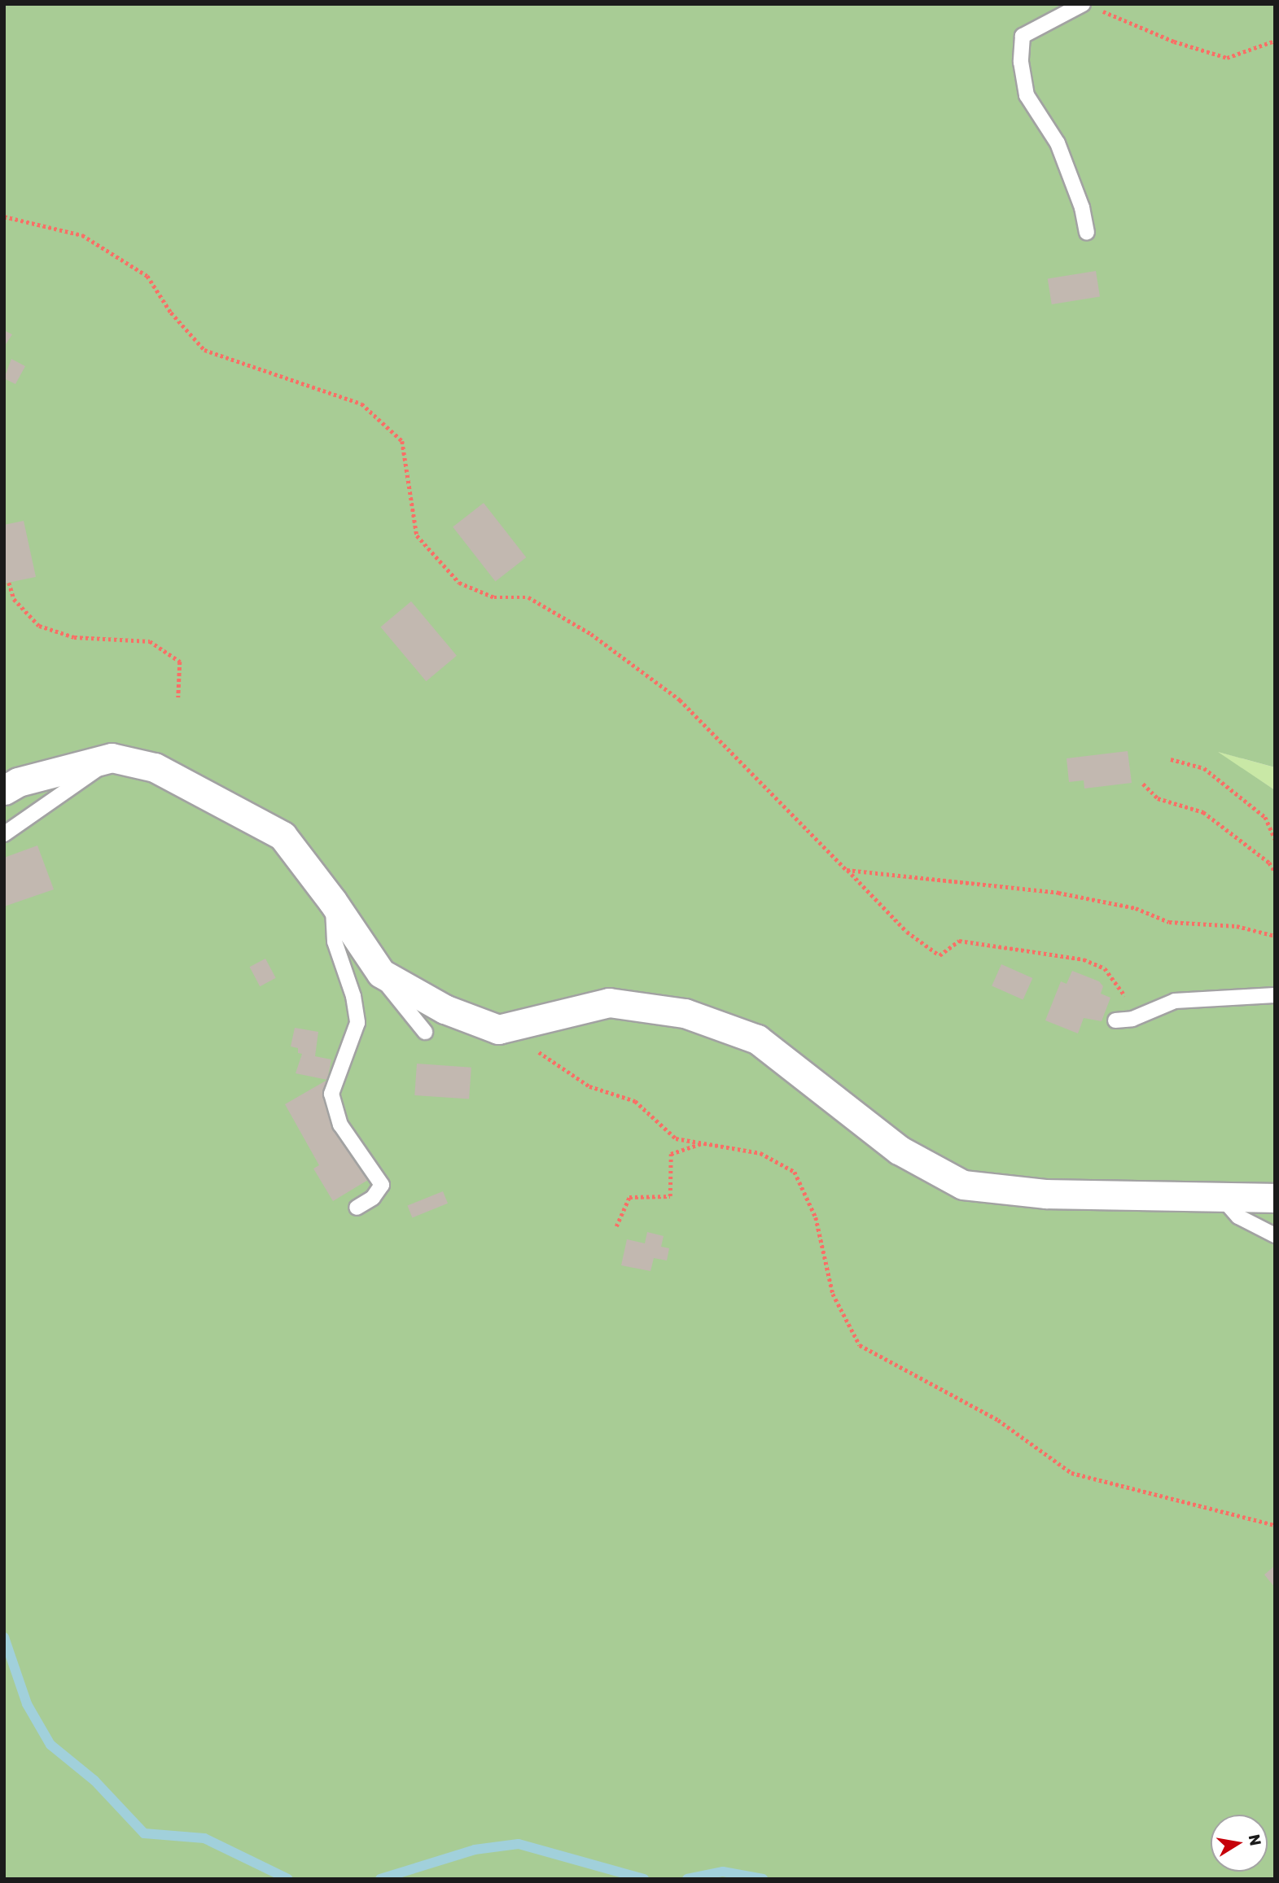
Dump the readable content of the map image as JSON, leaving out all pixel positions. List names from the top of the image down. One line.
{"north":"right"}
